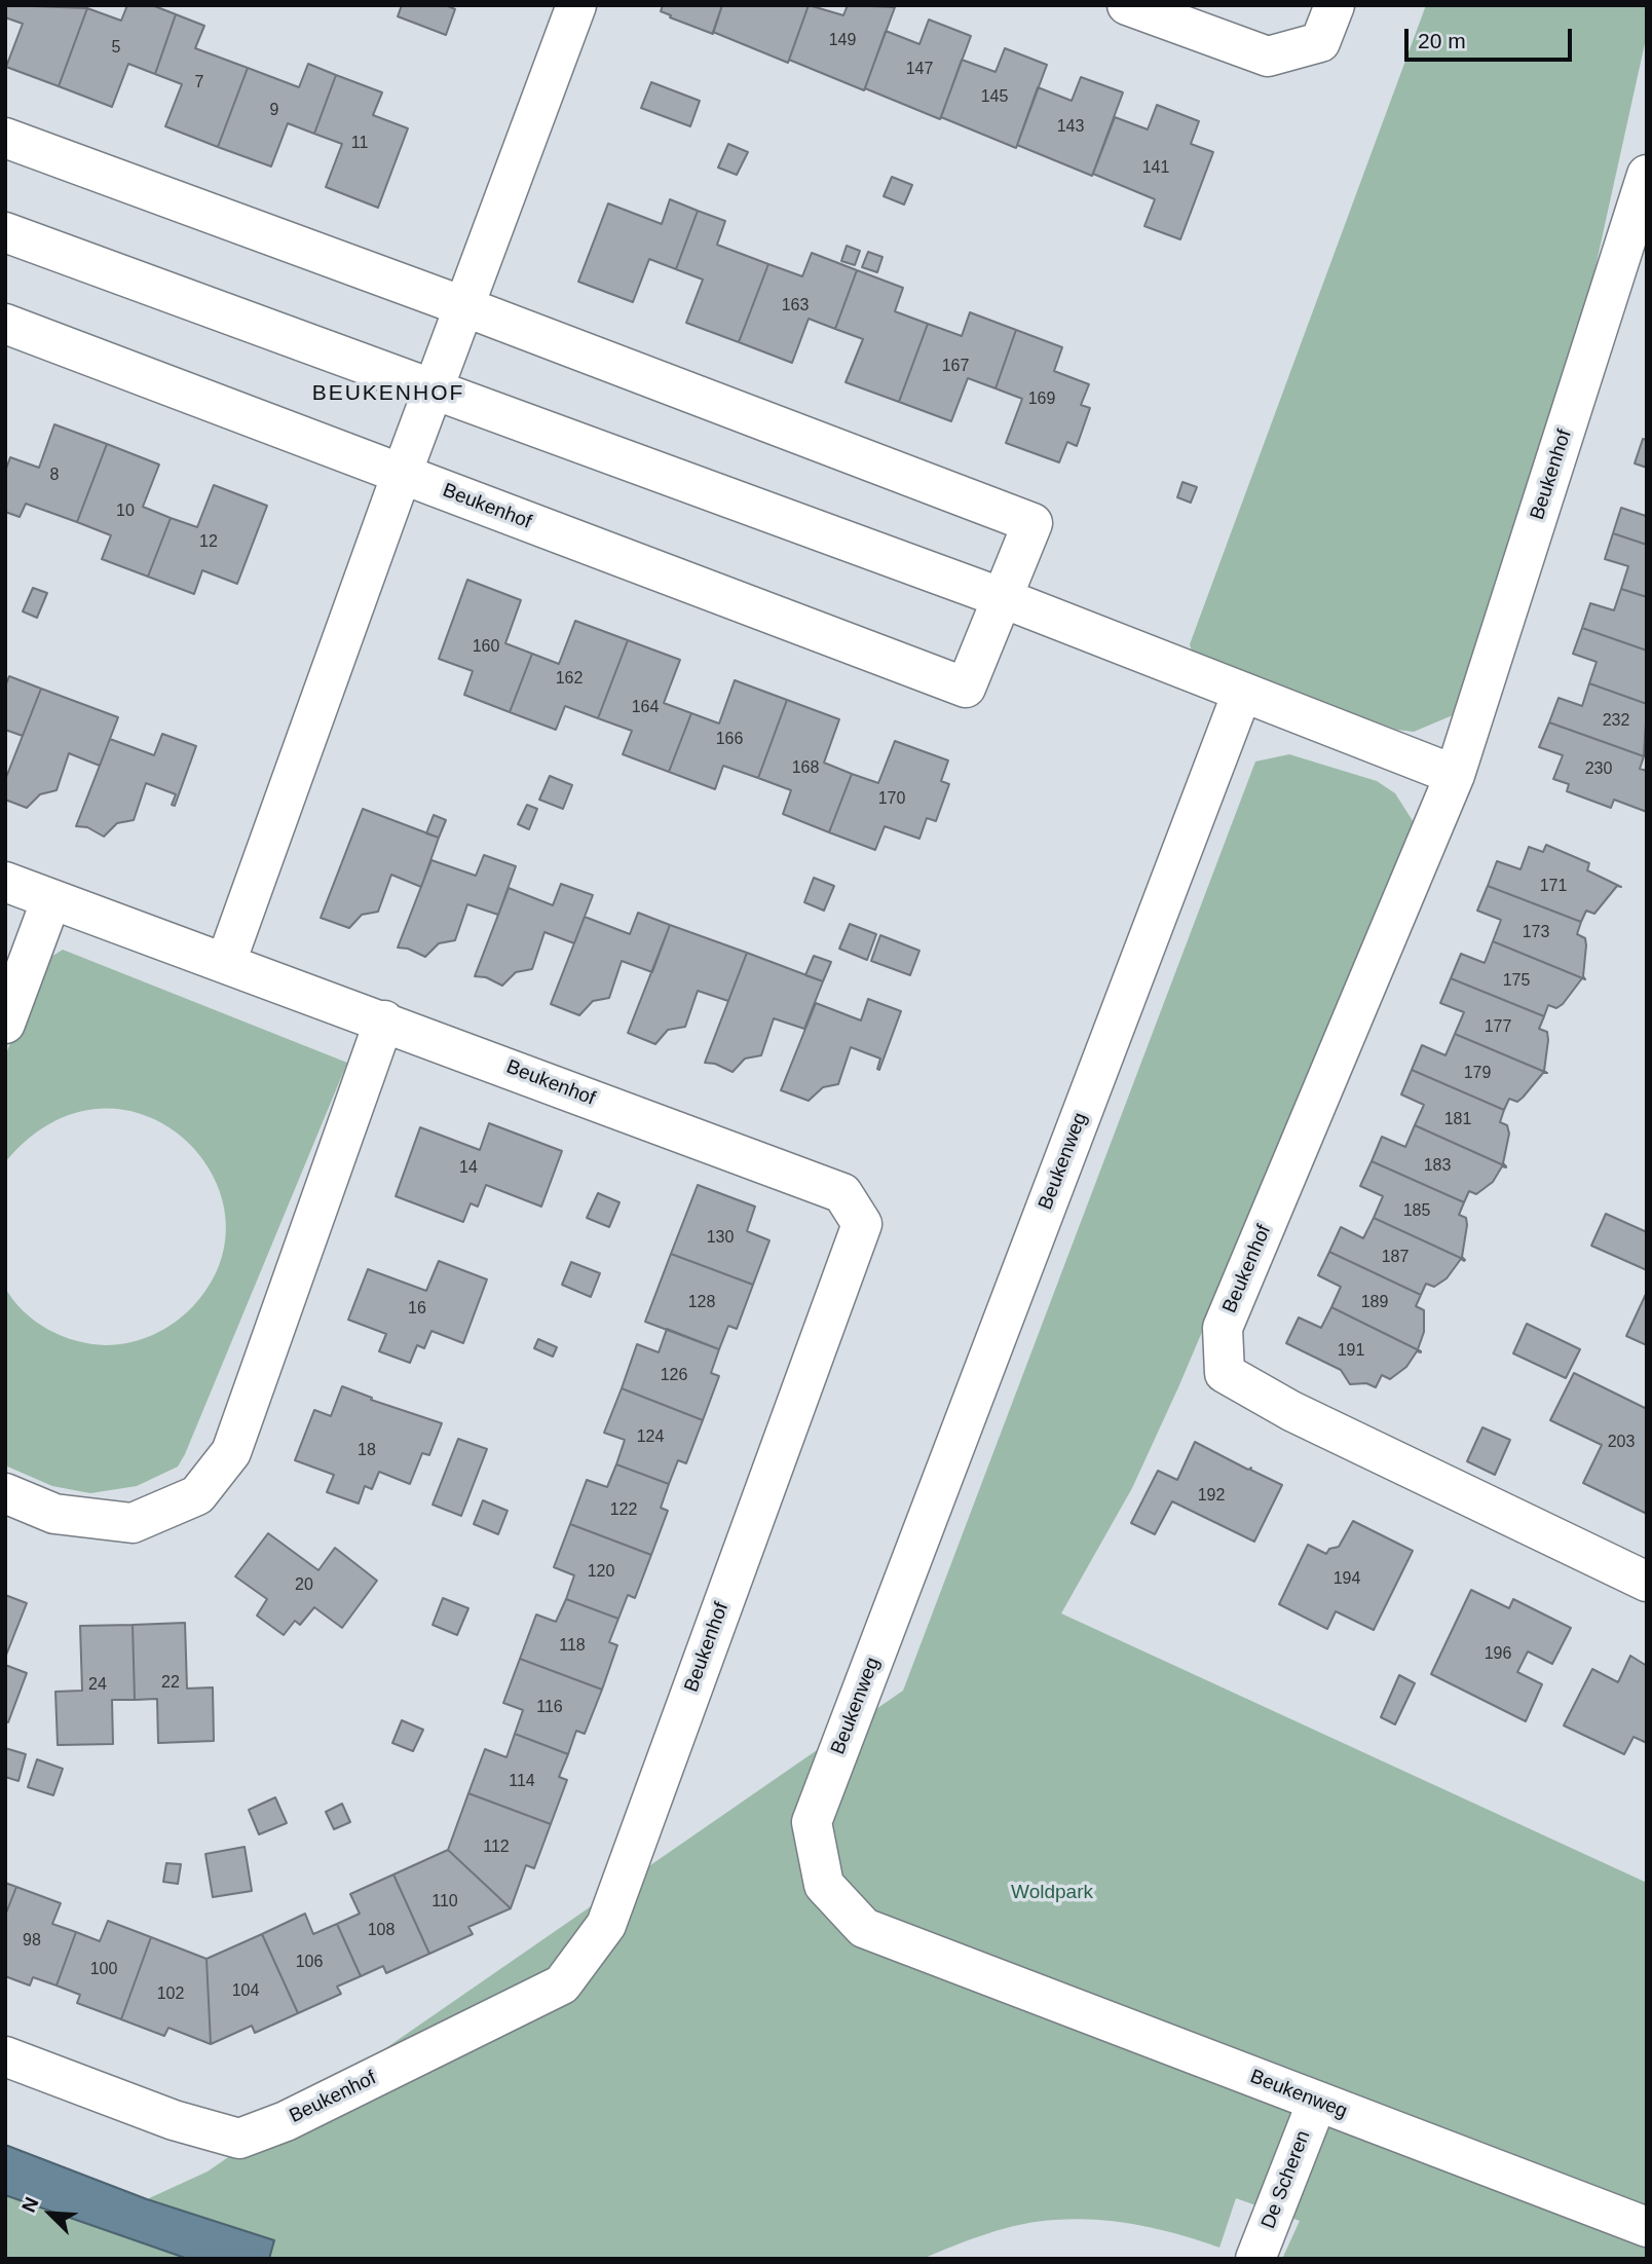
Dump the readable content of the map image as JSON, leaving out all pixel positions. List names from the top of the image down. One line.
{"streets":{"street":["Beukenhof","Beukenweg","De Scheren"]},"crossings":[["Beukenweg","De Scheren"]],"districts":["BEUKENHOF"],"parks":["Woldpark"],"house_numbers":["149","5","147","7","145","9","143","11","141","163","167","169","8","10","12","160","162","164","232","166","168","230","170","171","173","175","177","179","181","183","14","185","130","187","128","189","16","191","126","124","203","18","192","122","120","194","20","118","196","22","24","116","114","112","110","108","98","106","100","104","102"],"scale_bar":"20 m","north":"top left"}
